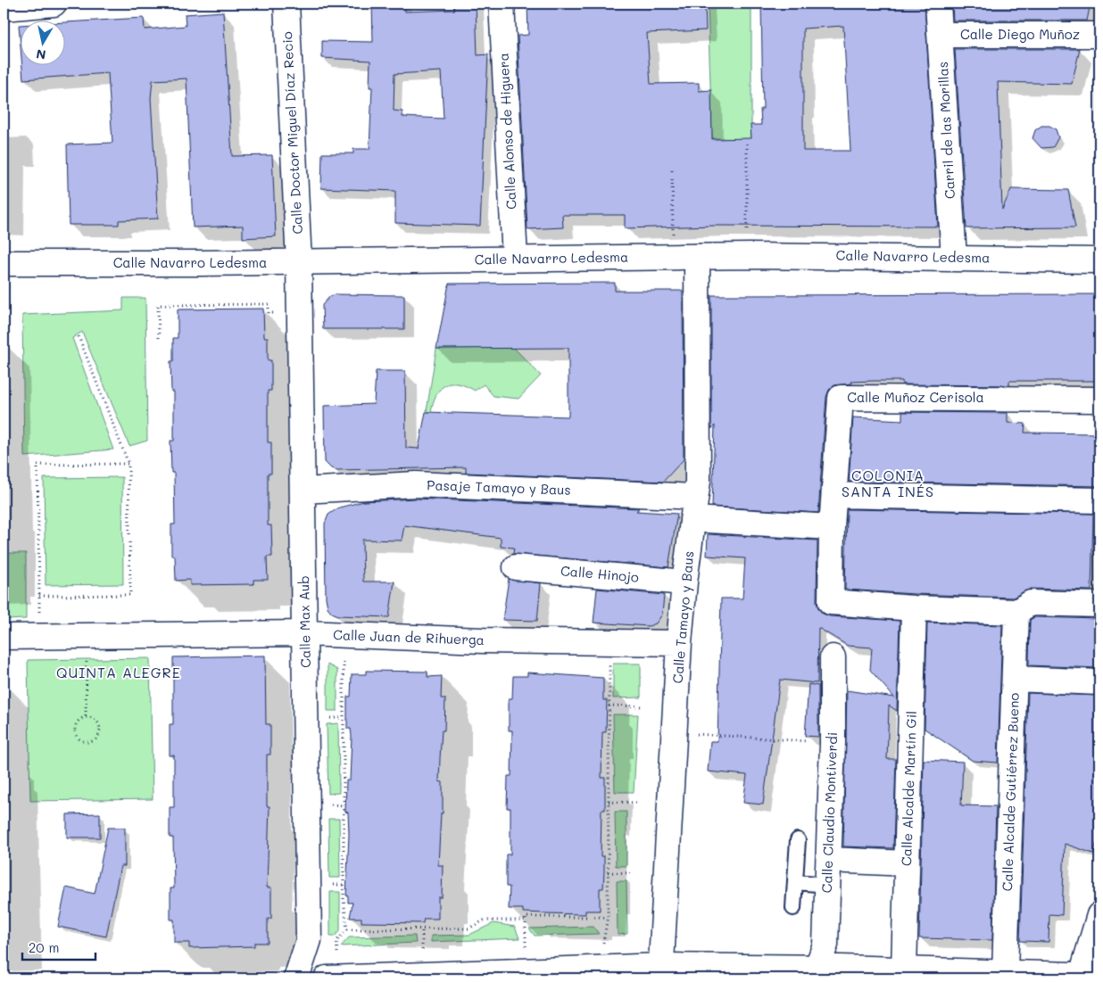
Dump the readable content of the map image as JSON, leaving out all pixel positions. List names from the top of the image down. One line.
{"streets":{"street":["Calle Diego Muñoz","Carril de las Morillas","Calle Alonso de Higuera","Calle Doctor Miguel Díaz Recio","Calle Navarro Ledesma","Calle Muñoz Cerisola","Pasaje Tamayo y Baus","Calle Hinojo","Calle Tamayo y Baus","Calle Max Aub","Calle Juan de Rihuerga","Calle Alcalde Martín Gil","Calle Alcalde Gutiérrez Bueno","Calle Claudio Montiverdi"]},"crossings":[["Calle Diego Muñoz","Carril de las Morillas"],["Carril de las Morillas","Calle Navarro Ledesma"],["Calle Alonso de Higuera","Calle Navarro Ledesma"],["Calle Doctor Miguel Díaz Recio","Calle Navarro Ledesma"],["Calle Doctor Miguel Díaz Recio","Calle Max Aub"],["Calle Navarro Ledesma","Calle Tamayo y Baus"],["Calle Navarro Ledesma","Calle Max Aub"],["Calle Muñoz Cerisola","Calle Alcalde Martín Gil"],["Pasaje Tamayo y Baus","Calle Tamayo y Baus"],["Pasaje Tamayo y Baus","Calle Max Aub"],["Calle Hinojo","Calle Tamayo y Baus"],["Calle Tamayo y Baus","Calle Juan de Rihuerga"],["Calle Max Aub","Calle Juan de Rihuerga"]],"districts":["COLONIA SANTA INÉS","QUINTA ALEGRE"],"scale_bar":"20 m","north":"bottom"}
